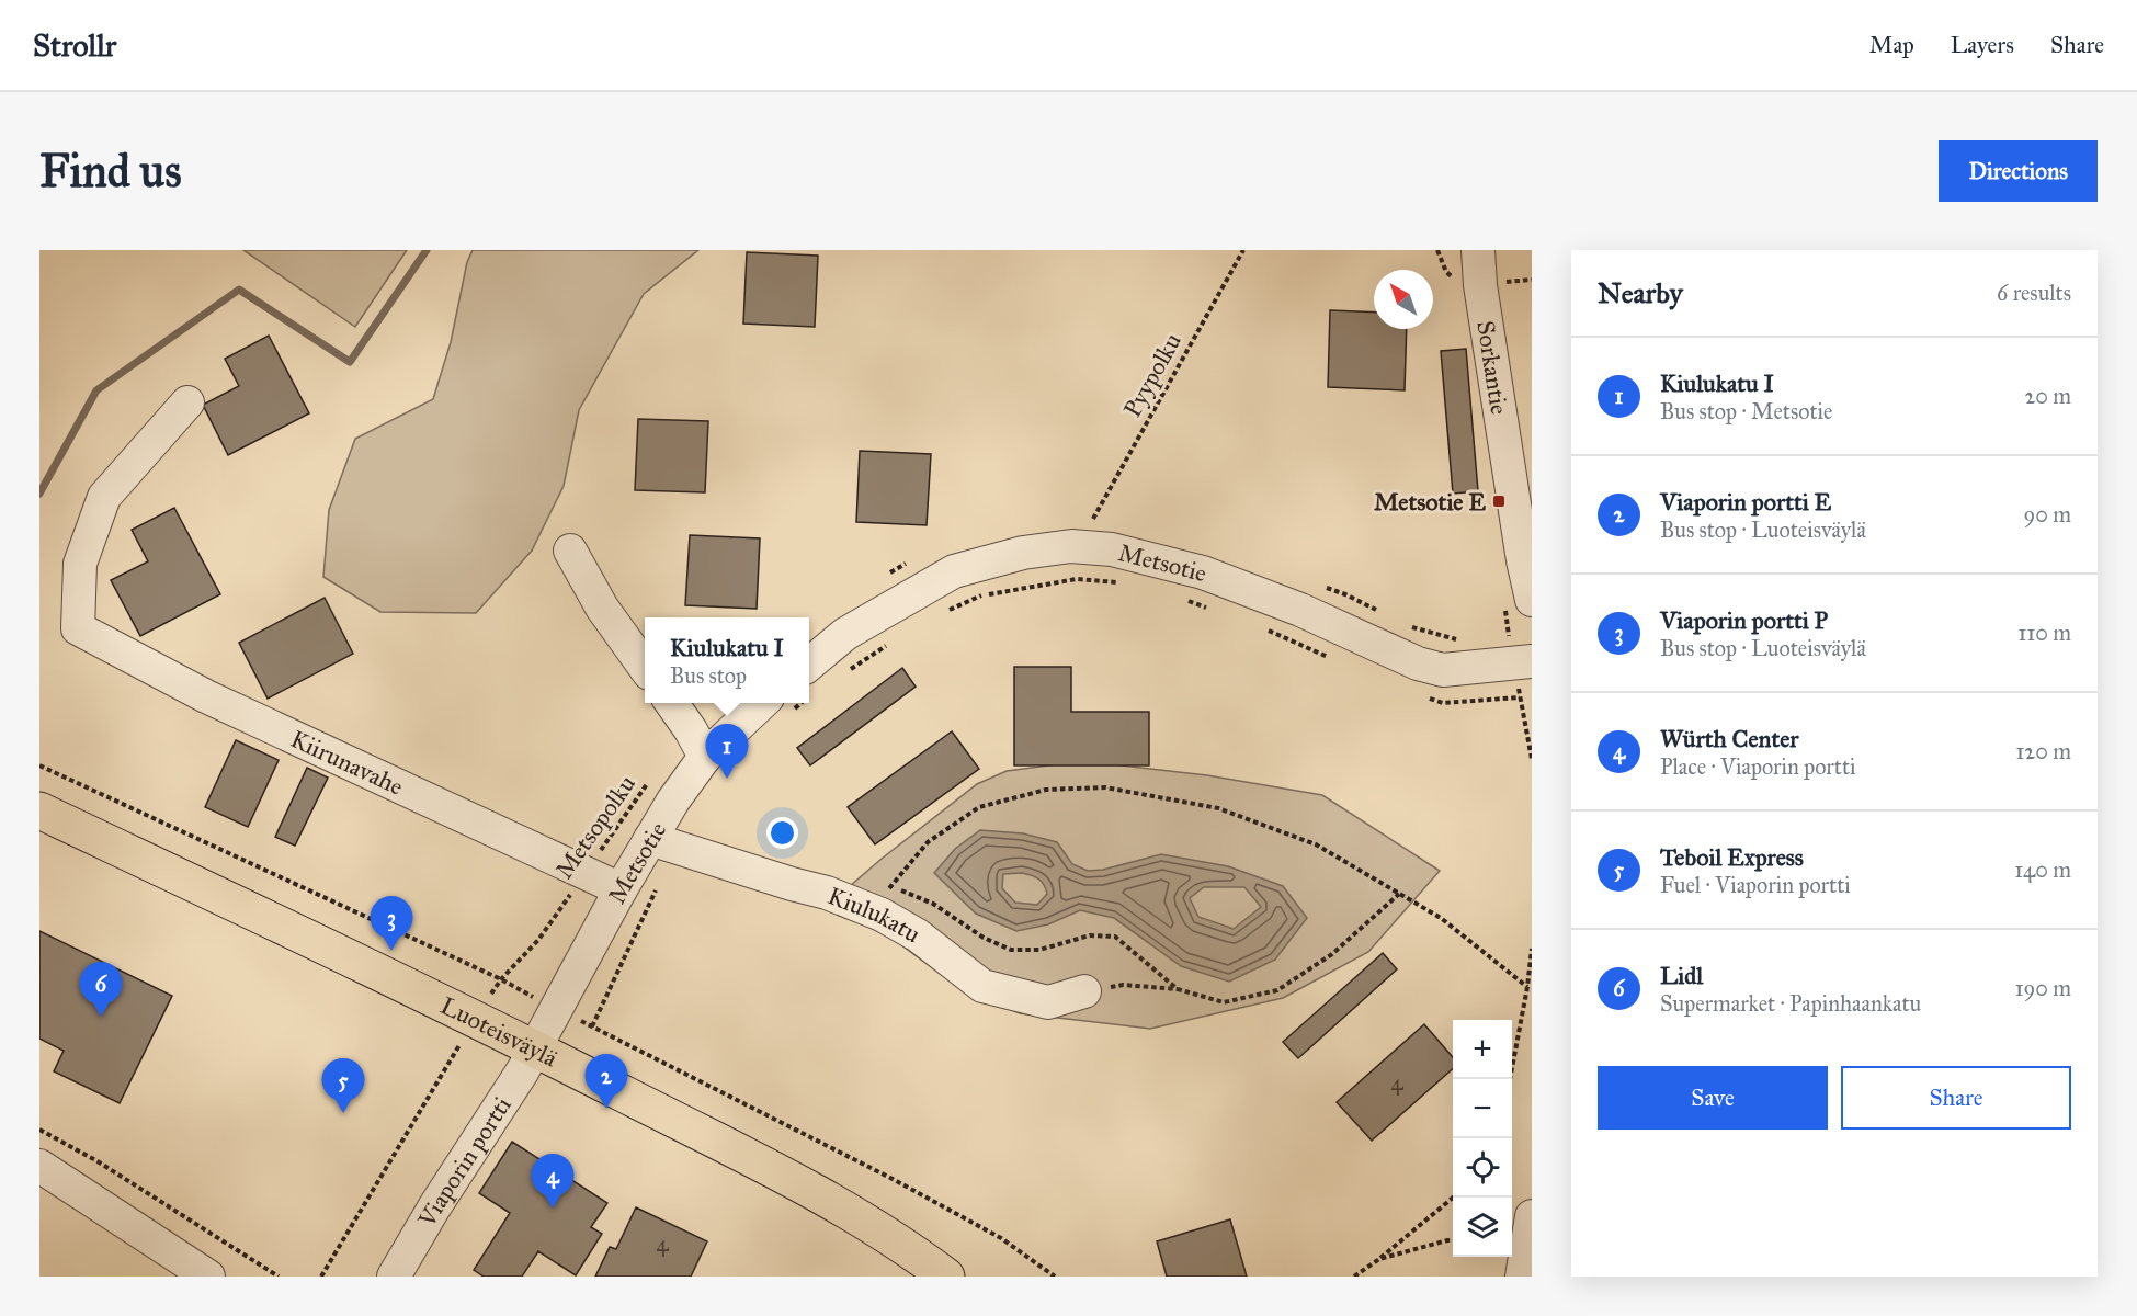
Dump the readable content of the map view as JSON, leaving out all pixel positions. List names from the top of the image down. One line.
{"streets":{"main road":["Luoteisväylä"],"street":["Sorkantie","Metsotie","Kiirunavahe","Kiulukatu","Viaporin portti"],"path":["Pyypolku","Metsopolku"]},"crossings":[["Metsotie","Kiirunavahe"],["Metsotie","Kiulukatu"],["Metsotie","Luoteisväylä"],["Metsotie","Viaporin portti"],["Kiirunavahe","Metsopolku"],["Metsopolku","Luoteisväylä"],["Luoteisväylä","Viaporin portti"]],"places":{"transit":["Metsotie E"]},"house_numbers":["4","4"],"north":"top left","page":{"header":"Strollr","nav":["Map","Layers","Share"],"buttons":["Directions",["Save","Share"]],"title":"Find us","heading":["Nearby","6 results"],"list":[{"mark":"1","name":"Kiulukatu I","note":"Bus stop · Metsotie","value":"20 m"},{"mark":"2","name":"Viaporin portti E","note":"Bus stop · Luoteisväylä","value":"90 m"},{"mark":"3","name":"Viaporin portti P","note":"Bus stop · Luoteisväylä","value":"110 m"},{"mark":"4","name":"Würth Center","note":"Place · Viaporin portti","value":"120 m"},{"mark":"5","name":"Teboil Express","note":"Fuel · Viaporin portti","value":"140 m"},{"mark":"6","name":"Lidl","note":"Supermarket · Papinhaankatu","value":"190 m"}],"popup":["Kiulukatu I","Bus stop"],"pins":["1","3","6","2","5","4"],"map_buttons":["+","−"]}}
